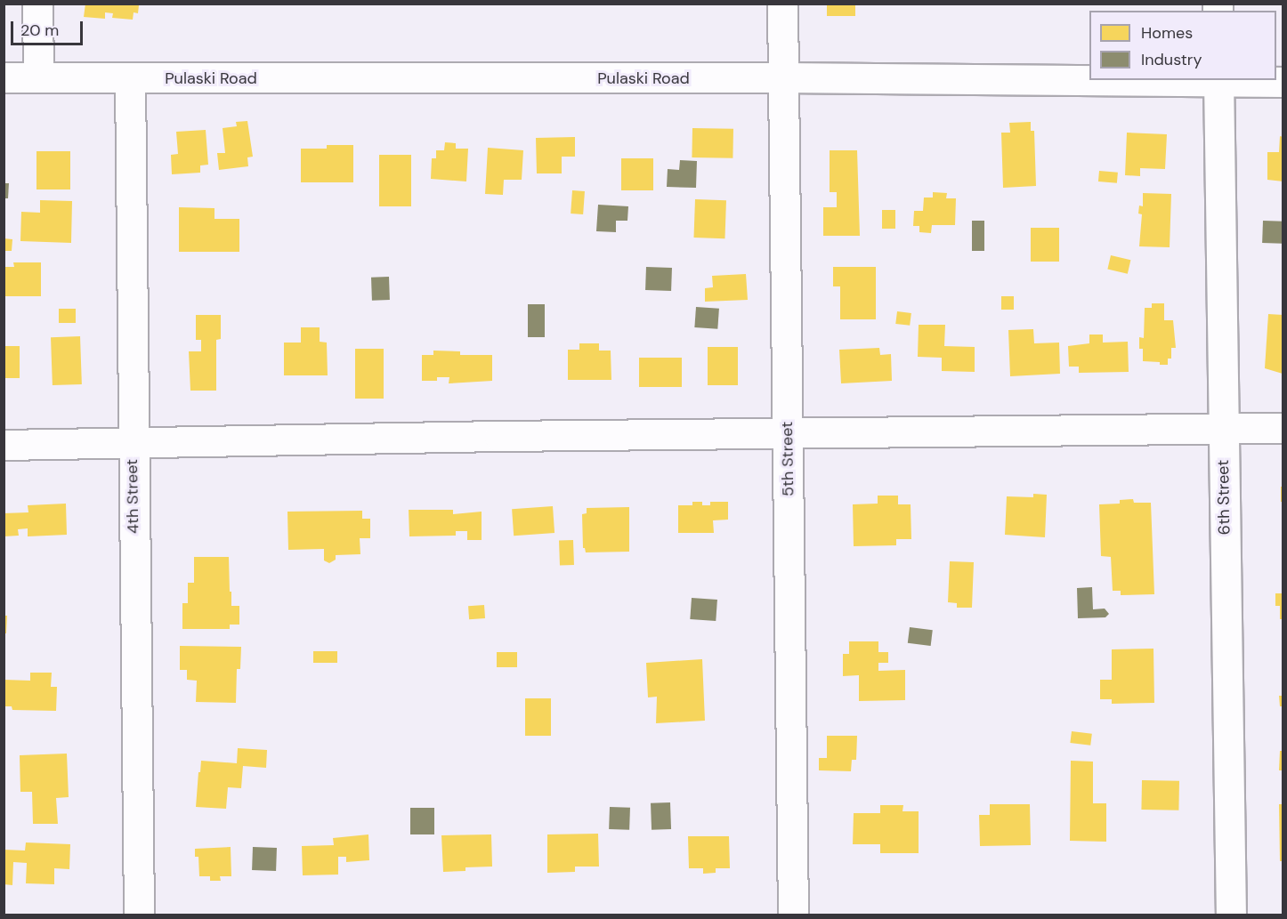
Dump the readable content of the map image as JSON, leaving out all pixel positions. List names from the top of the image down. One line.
{"streets":{"street":["Pulaski Road","5th Street","4th Street","6th Street"]},"crossings":[["Pulaski Road","5th Street"],["Pulaski Road","4th Street"],["Pulaski Road","6th Street"]],"legend":["Homes","Industry"],"scale_bar":"20 m"}
